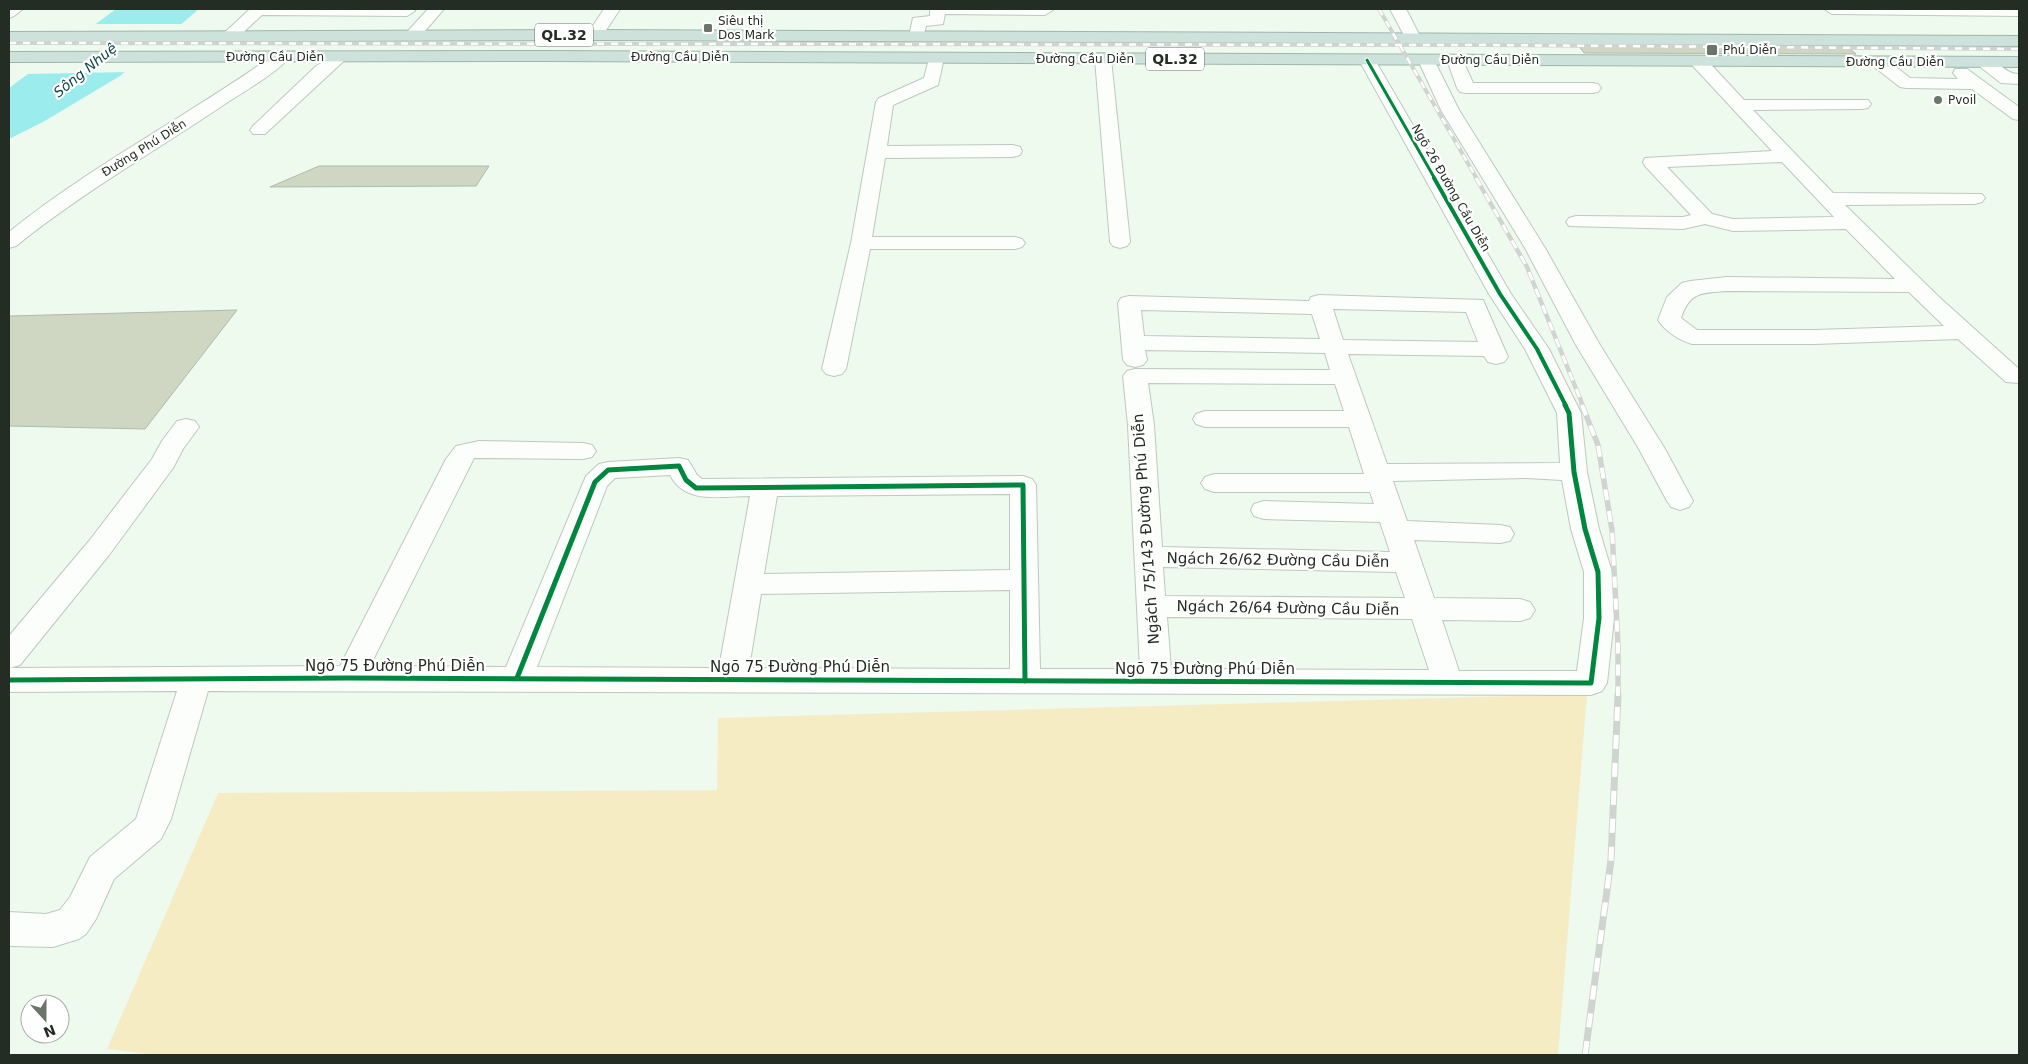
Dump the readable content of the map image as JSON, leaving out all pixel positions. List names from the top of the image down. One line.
{"streets":{"highway":["QL.32","Đường Cầu Diễn"],"street":["Đường Phú Diễn","Ngõ 26 Đường Cầu Diễn","Ngách 75/143 Đường Phú Diễn","Ngách 26/62 Đường Cầu Diễn","Ngách 26/64 Đường Cầu Diễn","Ngõ 75 Đường Phú Diễn"]},"crossings":[["Đường Cầu Diễn","Đường Phú Diễn"],["Đường Cầu Diễn","Ngõ 26 Đường Cầu Diễn"],["Ngõ 26 Đường Cầu Diễn","Ngõ 75 Đường Phú Diễn"],["Ngách 75/143 Đường Phú Diễn","Ngách 26/62 Đường Cầu Diễn"],["Ngách 75/143 Đường Phú Diễn","Ngách 26/64 Đường Cầu Diễn"],["Ngách 75/143 Đường Phú Diễn","Ngõ 75 Đường Phú Diễn"]],"water":["Sông Nhuệ"],"places":{"transit":["Siêu thị Dos Mark","Phú Diễn"],"other":["Pvoil"]},"north":"bottom"}
